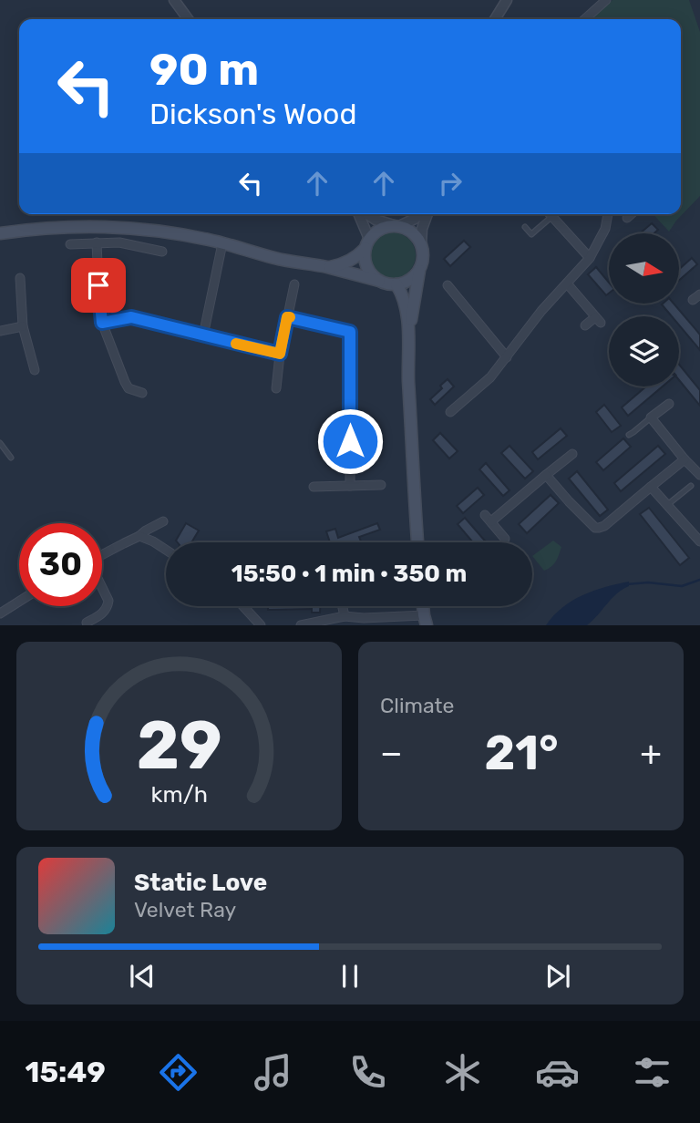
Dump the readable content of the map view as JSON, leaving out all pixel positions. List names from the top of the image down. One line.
{"north":"right","page":{"turn":["90 m","Dickson's Wood"],"limit":"30","trip":"15:50 · 1 min · 350 m","tile":"Climate","heat":["−","21°","+"],"song":["Static Love","Velvet Ray"],"tabs":"15:49","gauge":["29","km/h"]}}
